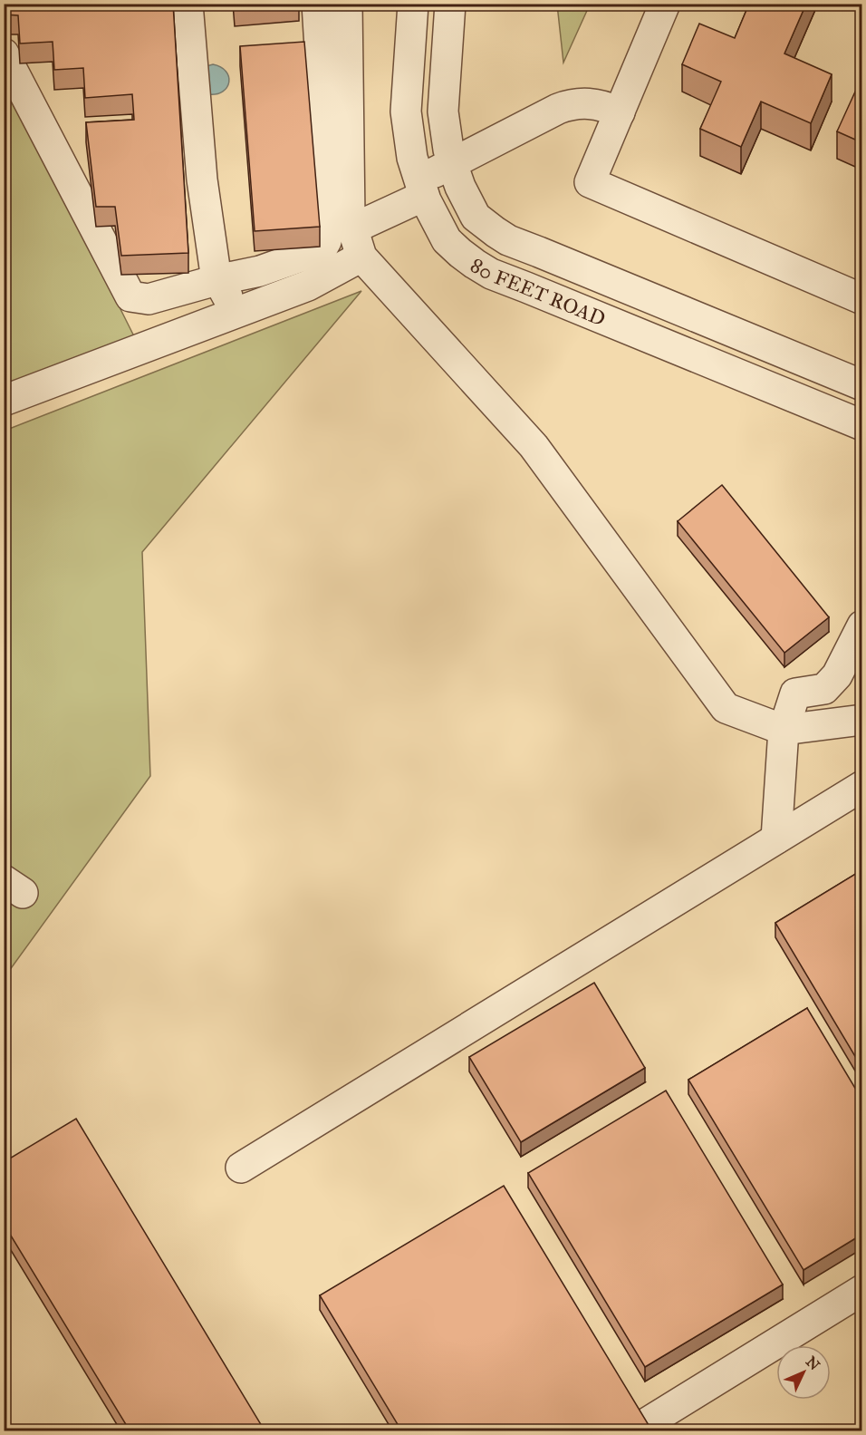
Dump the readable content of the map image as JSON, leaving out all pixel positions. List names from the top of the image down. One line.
{"streets":{"street":["80 FEET ROAD"]},"north":"top right"}
